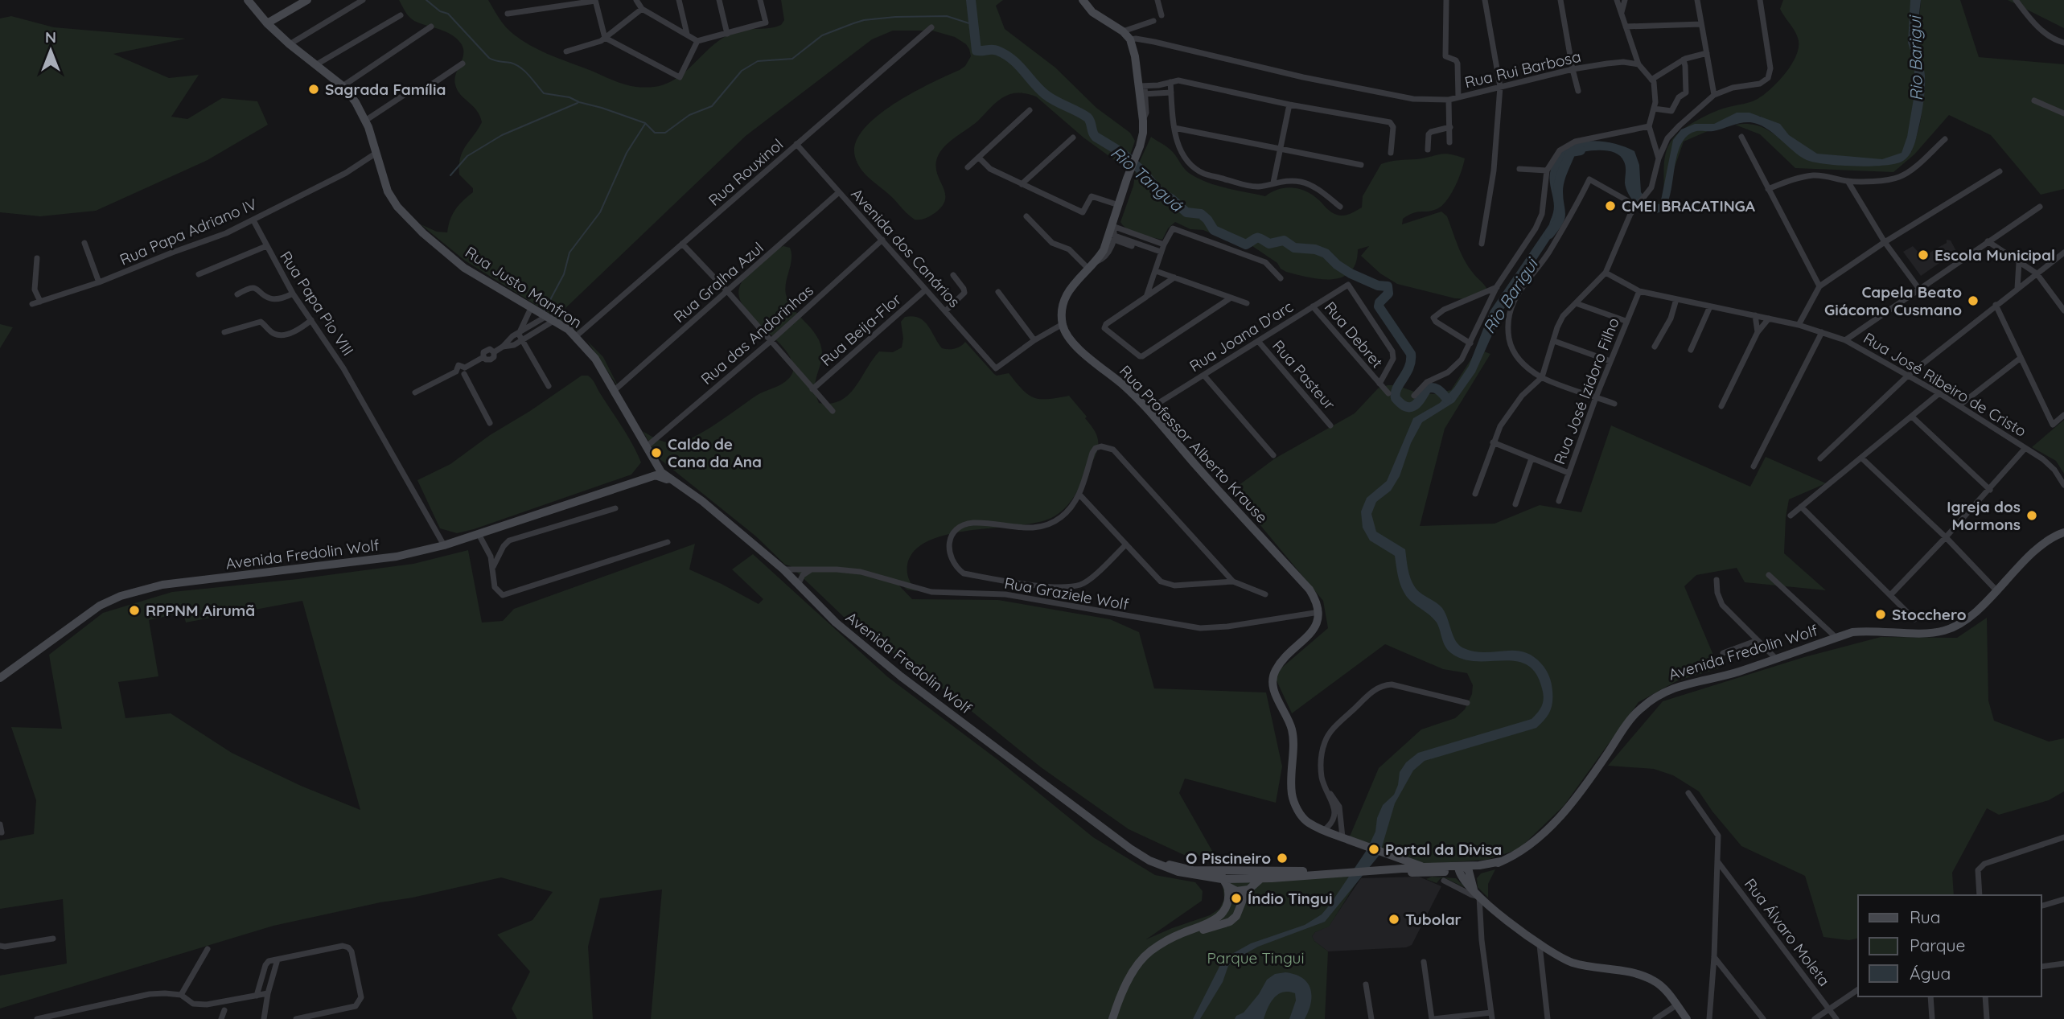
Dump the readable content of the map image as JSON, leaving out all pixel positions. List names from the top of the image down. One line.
{"streets":{"main road":["Rua Justo Manfron","Rua Professor Alberto Krause","Avenida Fredolin Wolf"],"street":["Rua Rui Barbosa","Rua Rouxinol","Rua Papa Adriano IV","Avenida dos Canários","Rua Gralha Azul","Rua Papa Pio VIII","Rua Beija-Flor","Rua das Andorinhas","Rua Debret","Rua Joana D'arc","Rua Pasteur","Rua José Ribeiro de Cristo","Rua José Izidoro Filho","Rua Graziele Wolf","Rua Álvaro Moleta"]},"crossings":[["Rua Rouxinol","Avenida dos Canários"],["Rua Rouxinol","Rua Justo Manfron"],["Rua Papa Adriano IV","Rua Justo Manfron"],["Rua Papa Adriano IV","Rua Papa Pio VIII"],["Avenida dos Canários","Rua Gralha Azul"],["Avenida dos Canários","Rua Beija-Flor"],["Avenida dos Canários","Rua das Andorinhas"],["Rua Gralha Azul","Rua Justo Manfron"],["Rua Justo Manfron","Rua das Andorinhas"],["Rua Justo Manfron","Avenida Fredolin Wolf"],["Rua Papa Pio VIII","Avenida Fredolin Wolf"],["Rua Debret","Rua Joana D'arc"],["Rua Joana D'arc","Rua Pasteur"],["Rua Joana D'arc","Rua Professor Alberto Krause"],["Rua José Ribeiro de Cristo","Rua José Izidoro Filho"],["Rua Professor Alberto Krause","Rua Graziele Wolf"],["Avenida Fredolin Wolf","Rua Graziele Wolf"]],"water":["Rio Barigui","Rio Tanguá"],"parks":["Parque Tingui"],"places":["Sagrada Família","CMEI BRACATINGA","Escola Municipal","Capela Beato Giácomo Cusmano","Caldo de Cana da Ana","Igreja dos Mormons","RPPNM Airumã","Stocchero","Portal da Divisa","O Piscineiro","Índio Tingui","Tubolar"],"legend":["Rua","Parque","Água"],"north":"top"}
